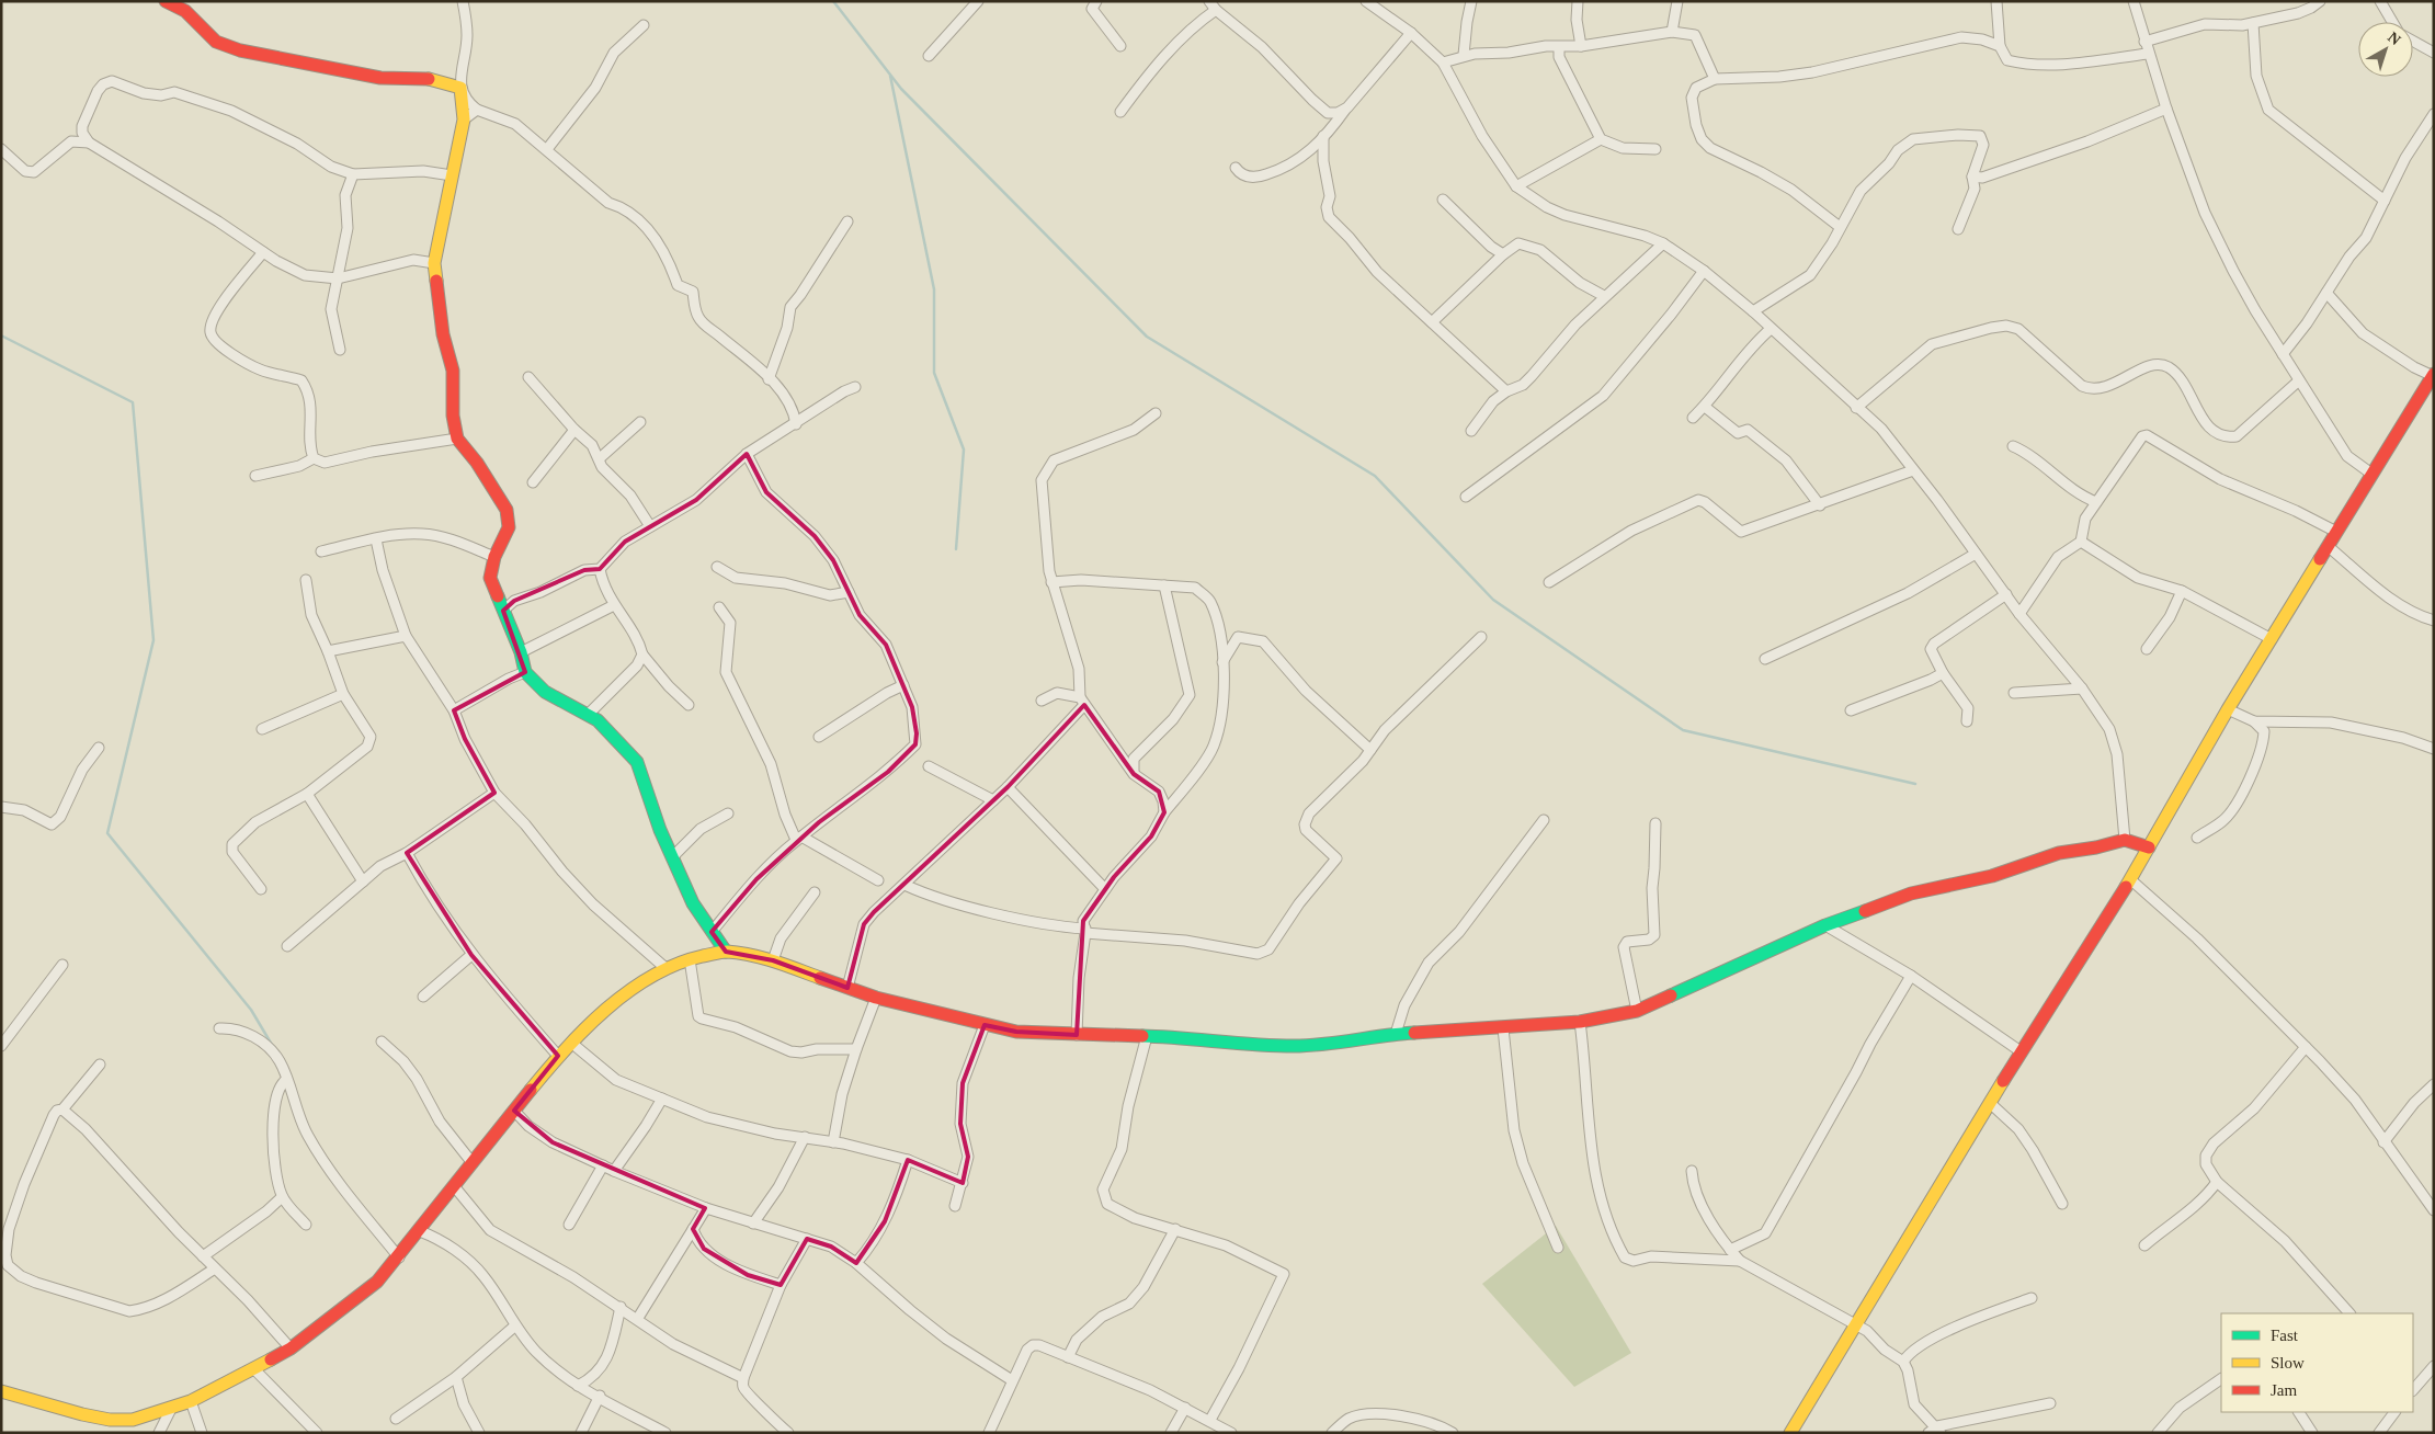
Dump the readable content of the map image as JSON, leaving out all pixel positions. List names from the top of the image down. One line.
{"legend":["Fast","Slow","Jam"],"north":"top right"}
